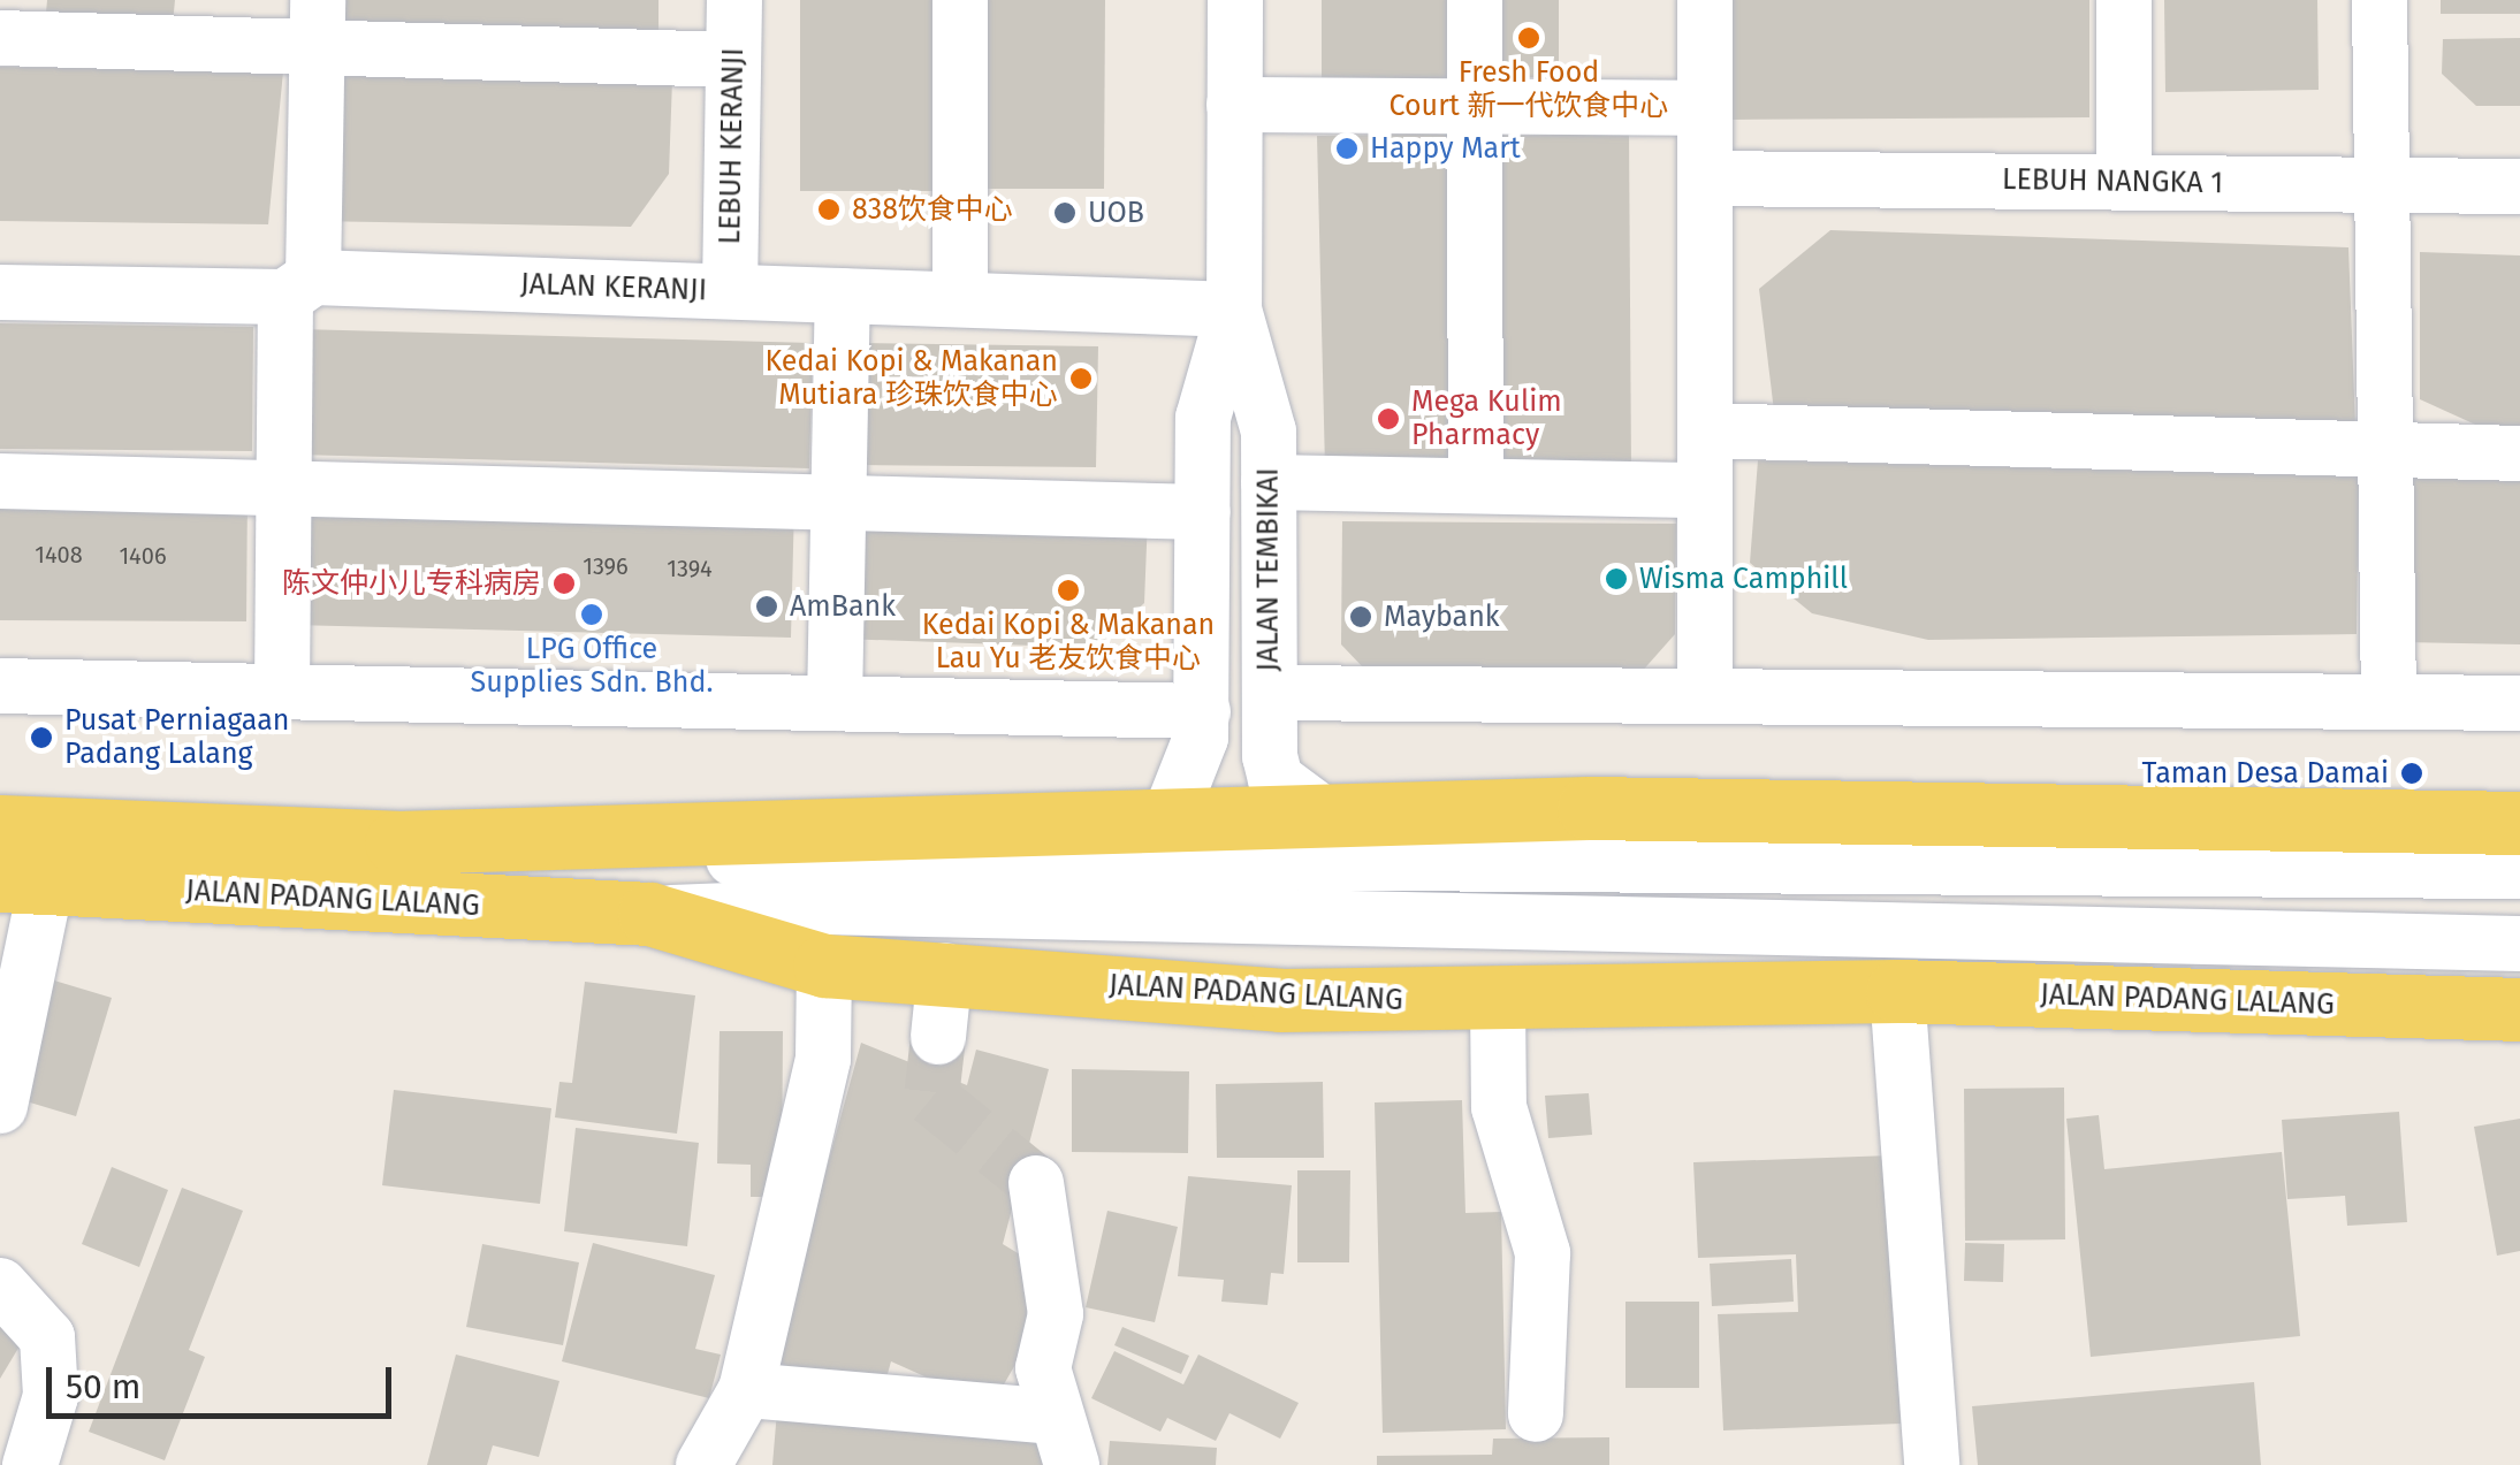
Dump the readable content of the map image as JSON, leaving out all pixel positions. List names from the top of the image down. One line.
{"streets":{"main road":["JALAN PADANG LALANG"],"street":["LEBUH KERANJI","LEBUH NANGKA 1","JALAN KERANJI","JALAN TEMBIKAI"]},"crossings":[["LEBUH KERANJI","JALAN KERANJI"],["JALAN KERANJI","JALAN TEMBIKAI"],["JALAN TEMBIKAI","JALAN PADANG LALANG"]],"places":["Fresh Food Court 新一代饮食中心","Happy Mart","838饮食中心","UOB","Kedai Kopi & Makanan Mutiara 珍珠饮食中心","Mega Kulim Pharmacy","Wisma Camphill","陈文仲小儿专科病房","Kedai Kopi & Makanan Lau Yu 老友饮食中心","AmBank","LPG Office Supplies Sdn. Bhd.","Maybank","Pusat Perniagaan Padang Lalang","Taman Desa Damai"],"house_numbers":["1408","1406","1396","1394"],"scale_bar":"50 m"}
